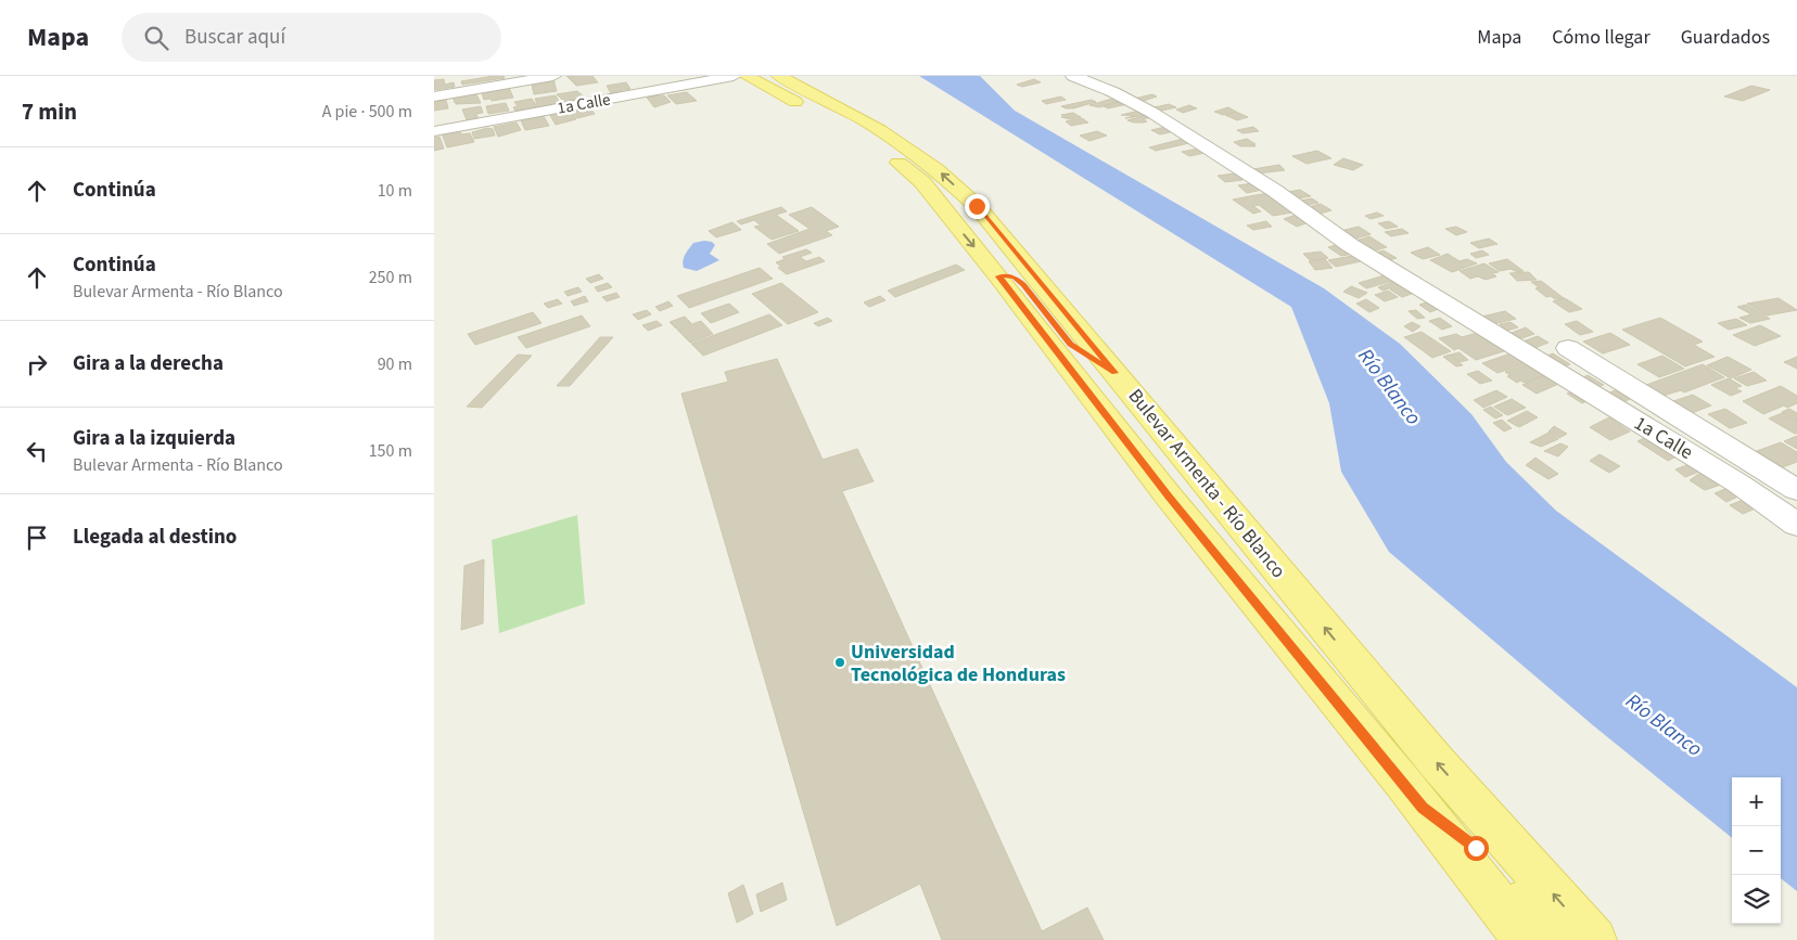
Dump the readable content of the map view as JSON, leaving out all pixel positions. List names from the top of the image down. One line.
{"streets":{"main road":["Bulevar Armenta - Río Blanco"],"street":["1a Calle"]},"water":["Río Blanco"],"places":["Universidad Tecnológica de Honduras"],"page":{"header":"Mapa","search":"Buscar aquí","nav":["Mapa","Cómo llegar","Guardados"],"heading":["7 min","A pie · 500 m"],"list":[["Continúa","10 m"],["Continúa","Bulevar Armenta - Río Blanco","250 m"],["Gira a la derecha","90 m"],["Gira a la izquierda","Bulevar Armenta - Río Blanco","150 m"],"Llegada al destino"],"map_buttons":["+","−"]}}
